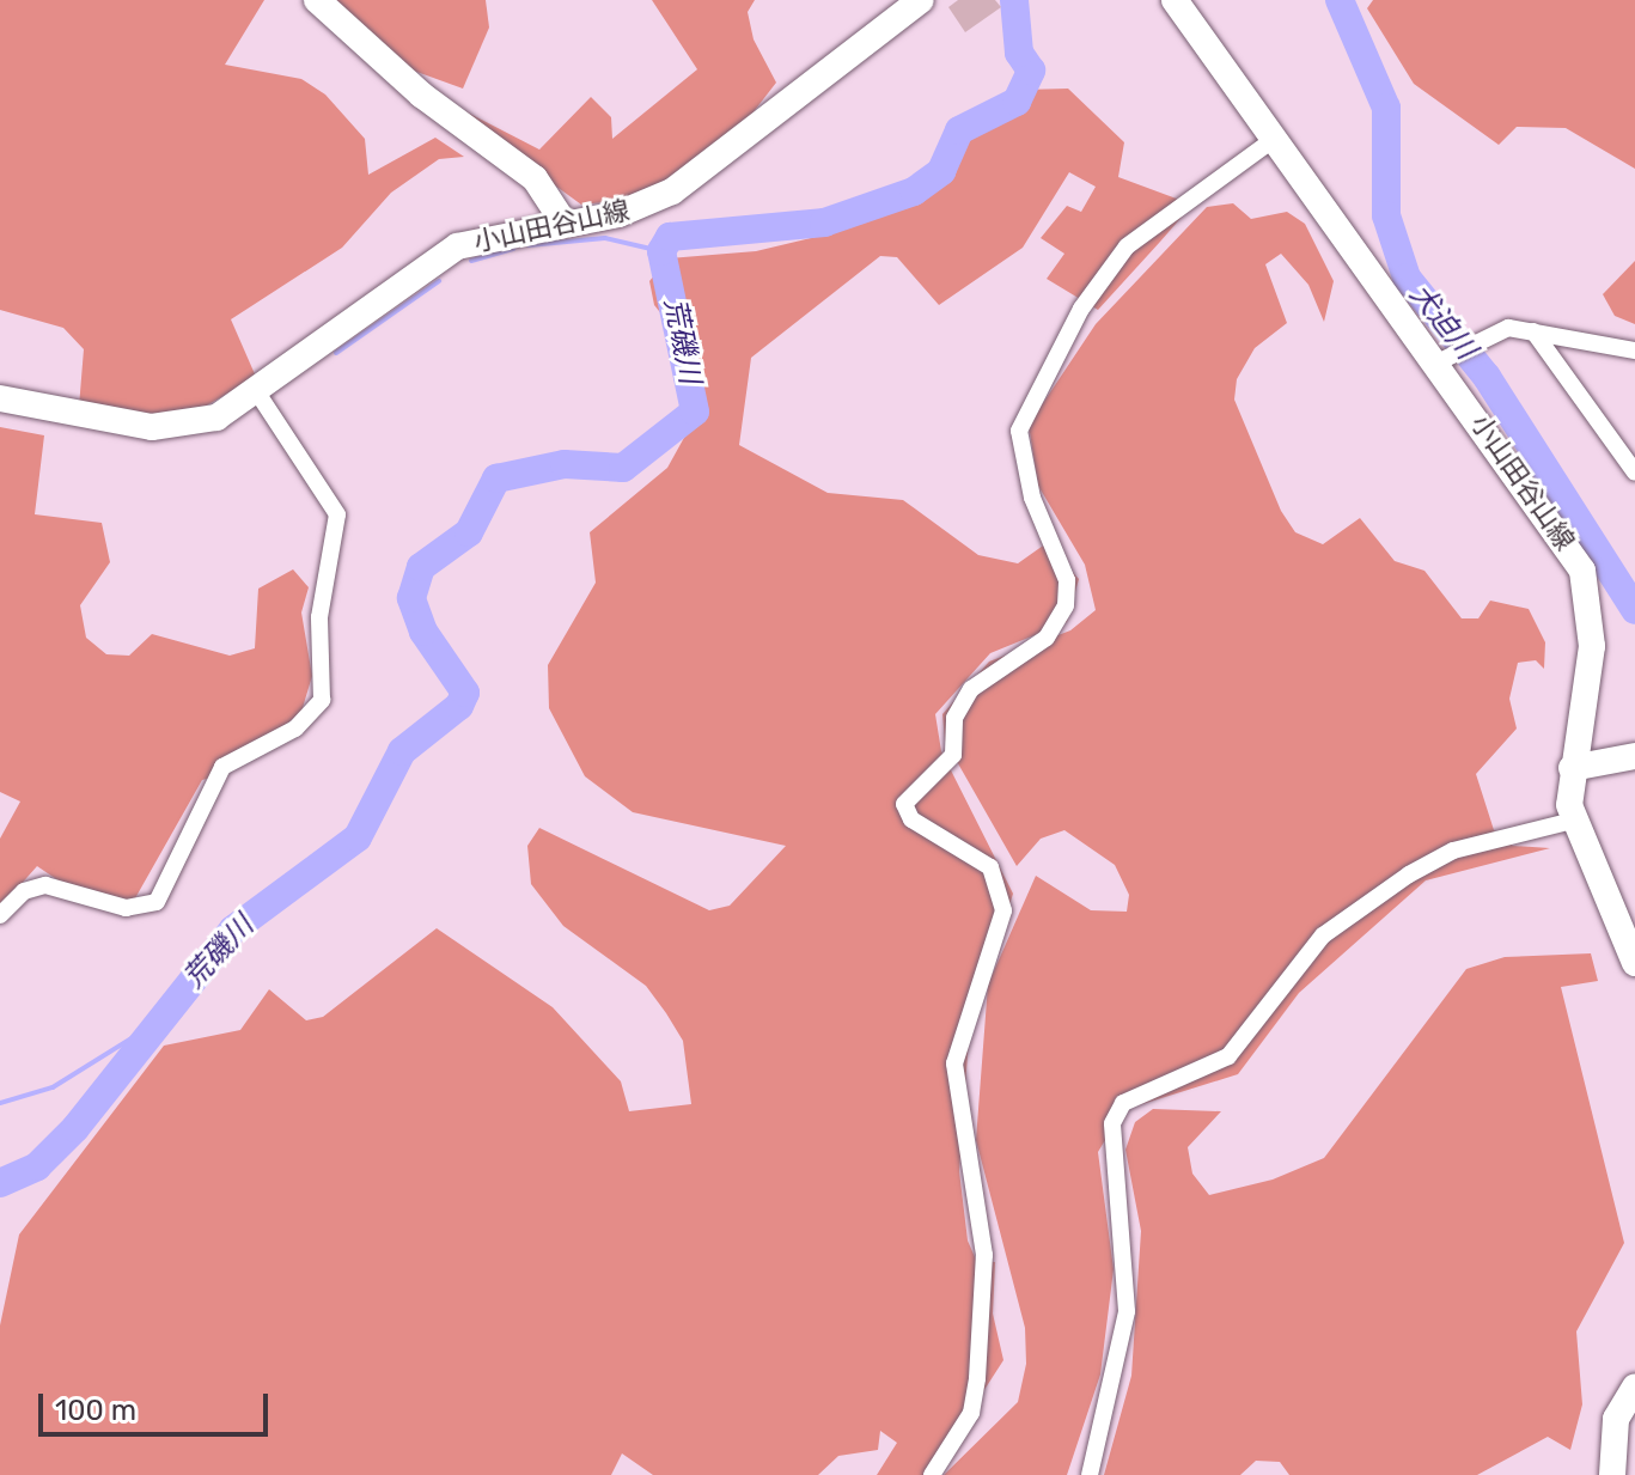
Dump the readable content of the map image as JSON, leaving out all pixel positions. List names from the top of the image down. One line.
{"streets":{"main road":["小山田谷山線"]},"water":["犬迫川","荒磯川"],"scale_bar":"100 m"}
